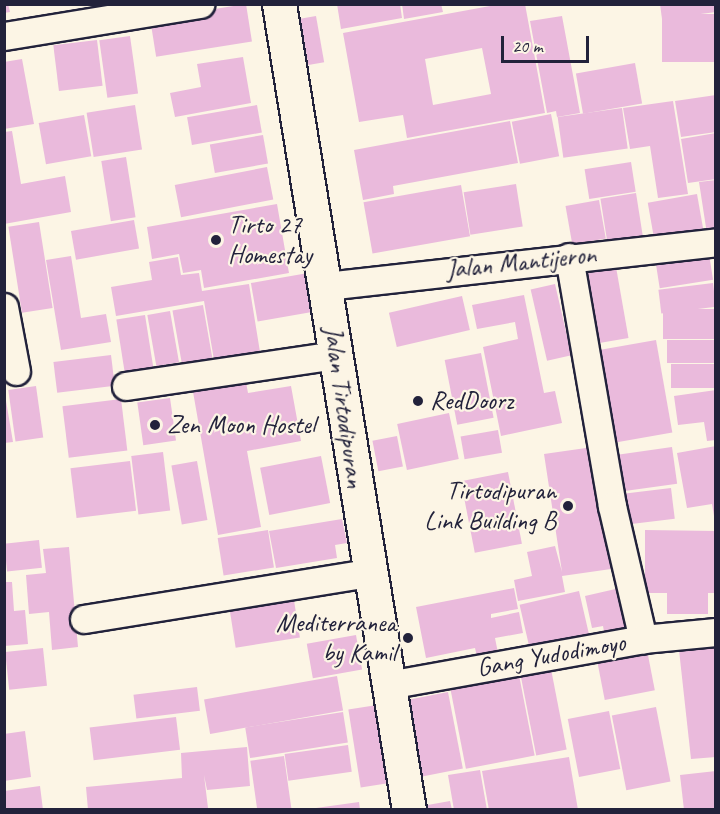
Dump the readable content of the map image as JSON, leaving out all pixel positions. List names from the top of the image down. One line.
{"streets":{"street":["Jalan Mantijeron","Jalan Tirtodipuran","Gang Yudodimoyo"]},"crossings":[["Jalan Mantijeron","Jalan Tirtodipuran"],["Jalan Tirtodipuran","Gang Yudodimoyo"]],"places":["Tirto 27 Homestay","RedDoorz","Zen Moon Hostel","Tirtodipuran Link Building B","Mediterranea by Kamil"],"scale_bar":"20 m"}
